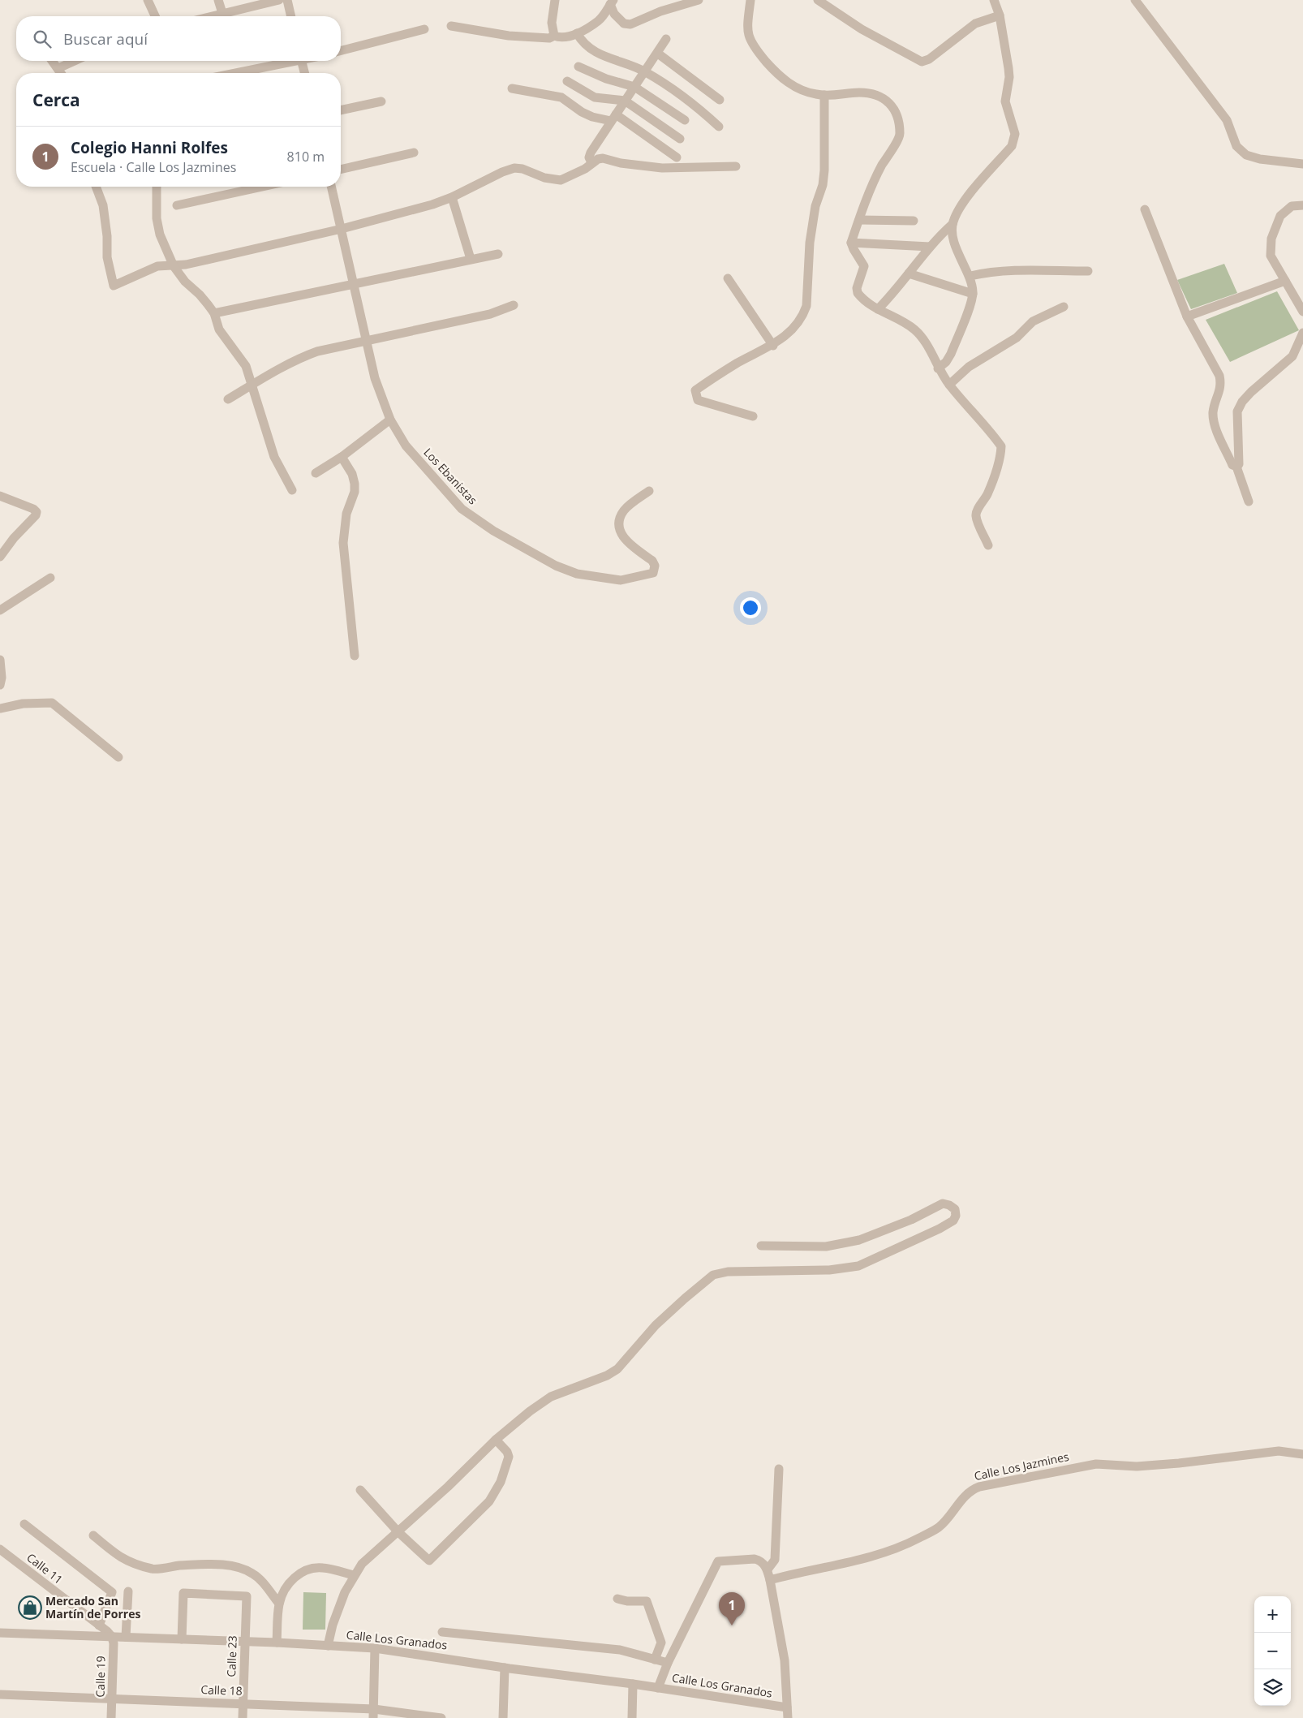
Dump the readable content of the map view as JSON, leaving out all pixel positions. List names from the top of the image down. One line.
{"streets":{"street":["Los Ebanistas","Calle Los Jazmines","Calle 11","Calle Los Granados","Calle 23","Calle 19","Calle 18"]},"crossings":[["Calle 11","Calle Los Granados"],["Calle 11","Calle 19"],["Calle Los Granados","Calle 23"],["Calle Los Granados","Calle 19"],["Calle 23","Calle 18"],["Calle 19","Calle 18"]],"places":{"shop":["Mercado San Martín de Porres"]},"page":{"search":"Buscar aquí","heading":"Cerca","list":[{"mark":"1","name":"Colegio Hanni Rolfes","note":"Escuela · Calle Los Jazmines","value":"810 m"}],"pins":"1","map_buttons":["+","−"]}}
